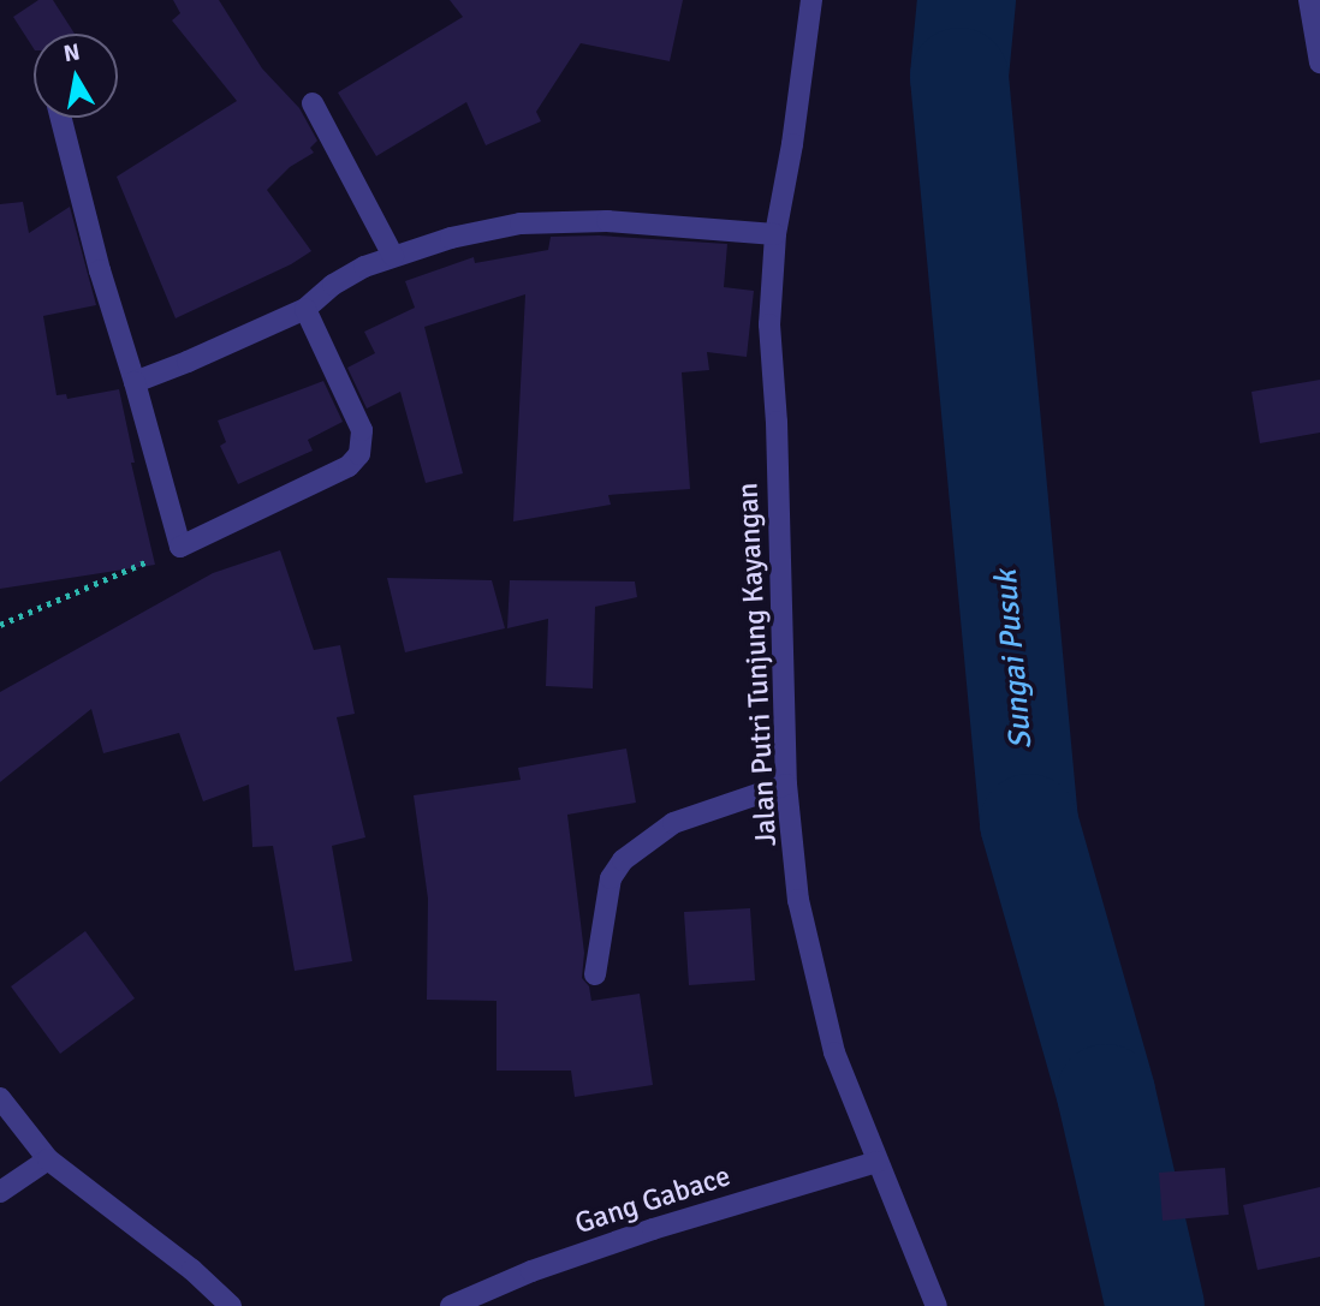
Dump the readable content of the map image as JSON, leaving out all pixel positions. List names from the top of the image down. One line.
{"streets":{"street":["Jalan Putri Tunjung Kayangan","Gang Gabace"]},"crossings":[["Jalan Putri Tunjung Kayangan","Gang Gabace"]],"water":["Sungai Pusuk"],"north":"top"}
